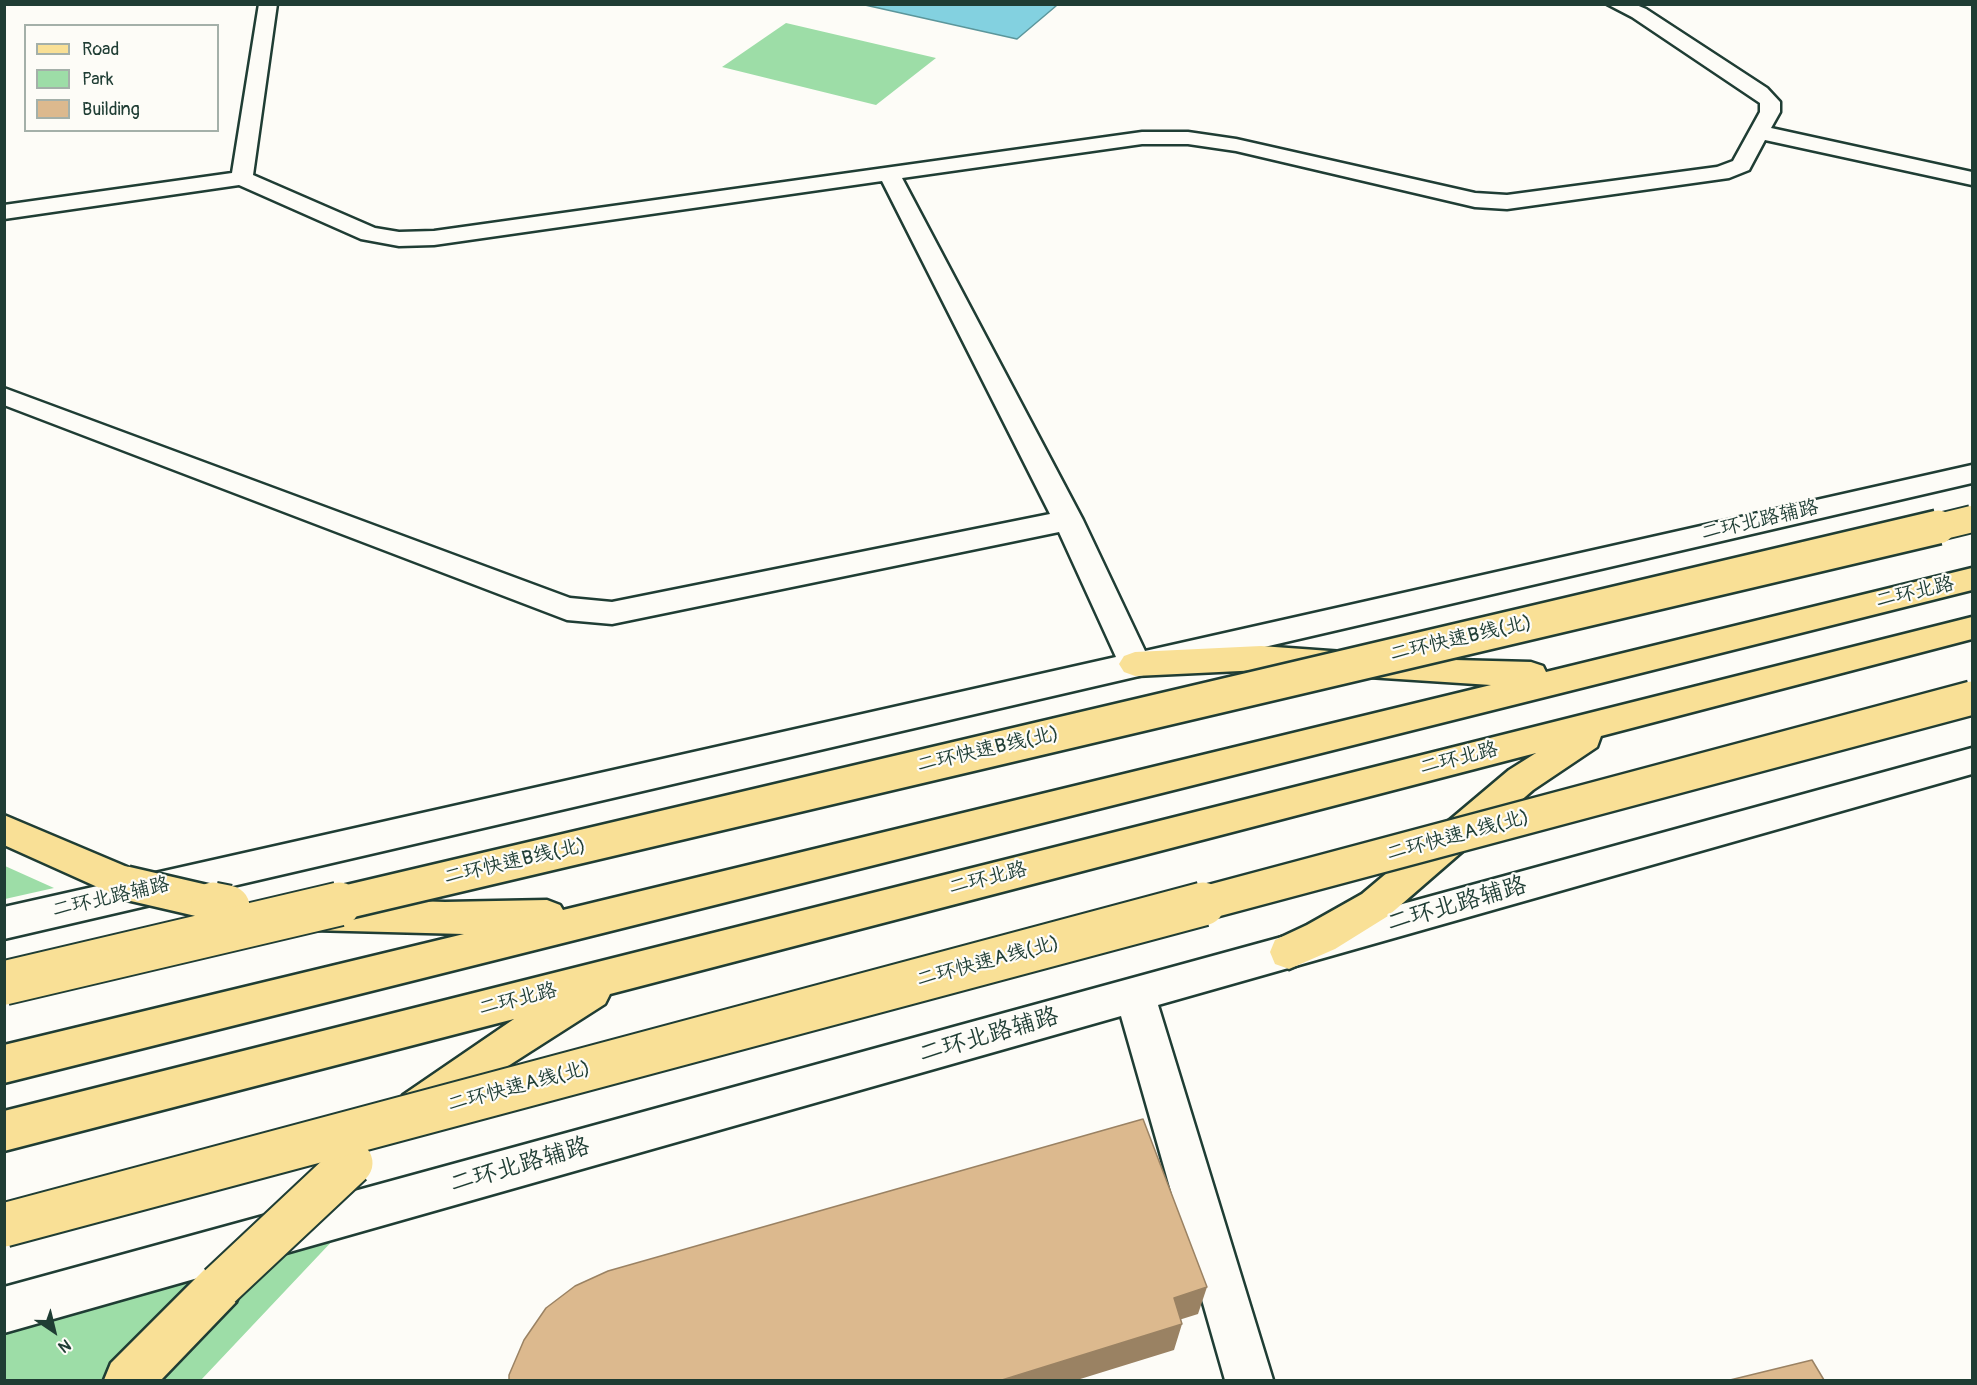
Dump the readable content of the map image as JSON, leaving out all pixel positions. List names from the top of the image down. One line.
{"streets":{"main road":["二环北路","二环快速B线(北)","二环快速A线(北)"],"street":["二环北路辅路"]},"legend":["Road","Park","Building"],"north":"bottom right"}
